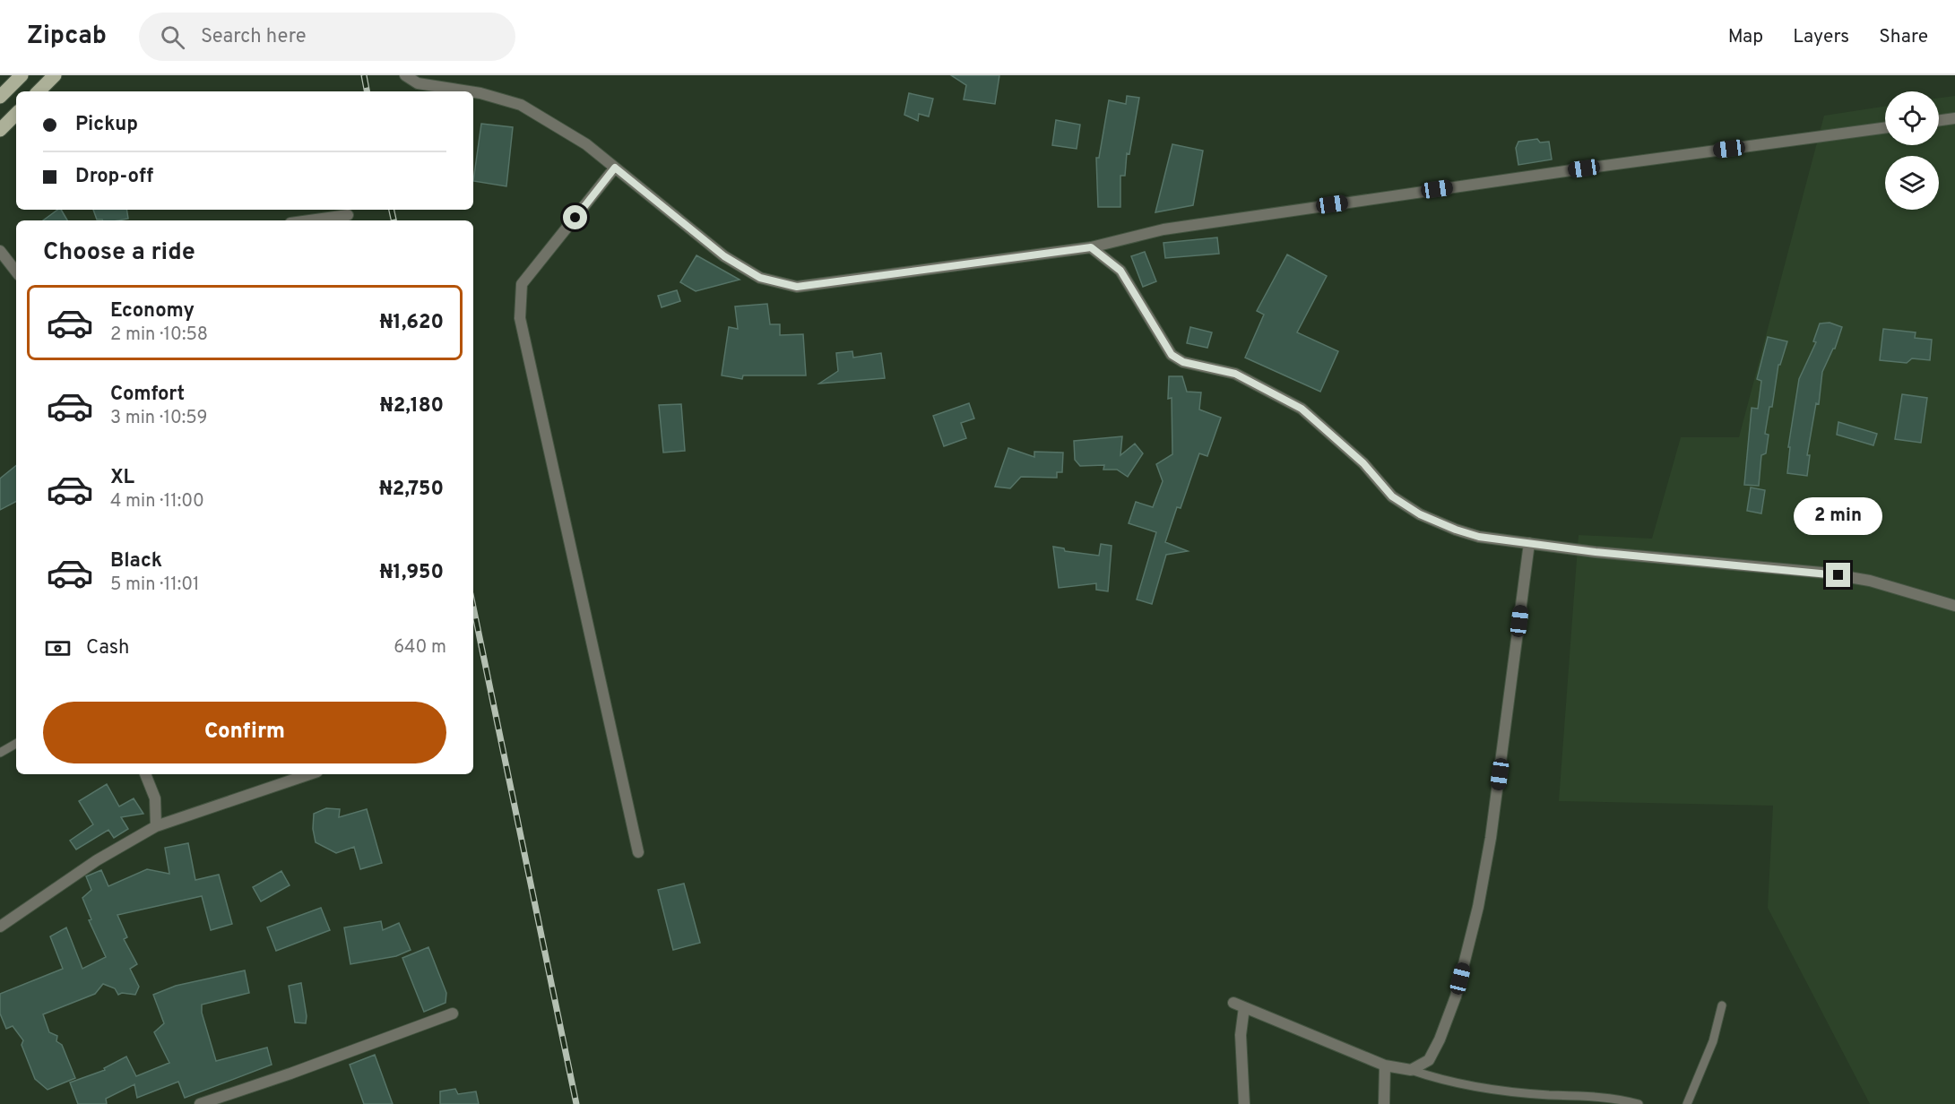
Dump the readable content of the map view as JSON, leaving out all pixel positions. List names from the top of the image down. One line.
{"page":{"header":"Zipcab","search":"Search here","nav":["Map","Layers","Share"],"banner":["Pickup","Drop-off"],"heading":"Choose a ride","list":[{"name":"Economy","note":"2 min · 10:58","value":"₦1,620"},{"name":"Comfort","note":"3 min · 10:59","value":"₦2,180"},{"name":"XL","note":"4 min · 11:00","value":"₦2,750"},{"name":"Black","note":"5 min · 11:01","value":"₦1,950"}],"bubble":"2 min","pay":["Cash","640 m"],"buttons":"Confirm"}}
